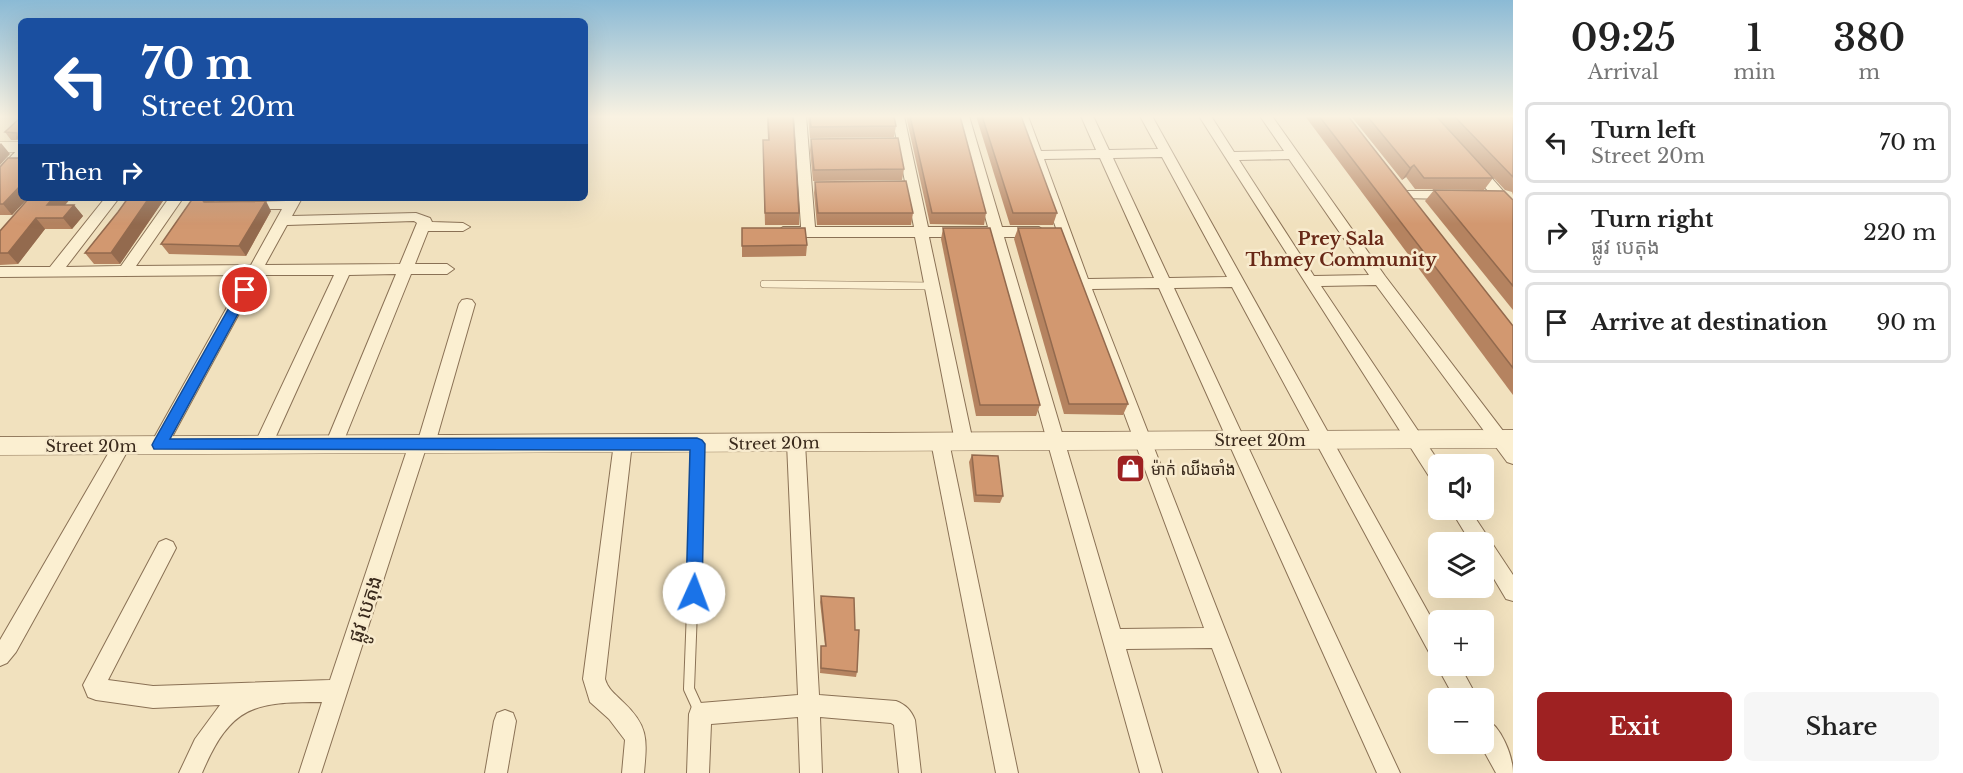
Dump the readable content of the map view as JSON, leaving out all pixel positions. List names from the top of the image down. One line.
{"streets":{"street":["Street 20m","ផ្លូវ បេតុង"]},"crossings":[["Street 20m","ផ្លូវ បេតុង"]],"districts":["Prey Sala Thmey Community"],"places":{"shop":["ម៉ាក់ ឈីងចាំង"]},"page":{"eta":["09:25","Arrival","1","min","380","m"],"turn":["70 m","Street 20m"],"list":[{"name":"Turn left","note":"Street 20m","value":"70 m"},{"name":"Turn right","note":"ផ្លូវ បេតុង","value":"220 m"},{"name":"Arrive at destination","value":"90 m"}],"then":"Then","map_buttons":["+","−"],"buttons":["Exit","Share"]}}
